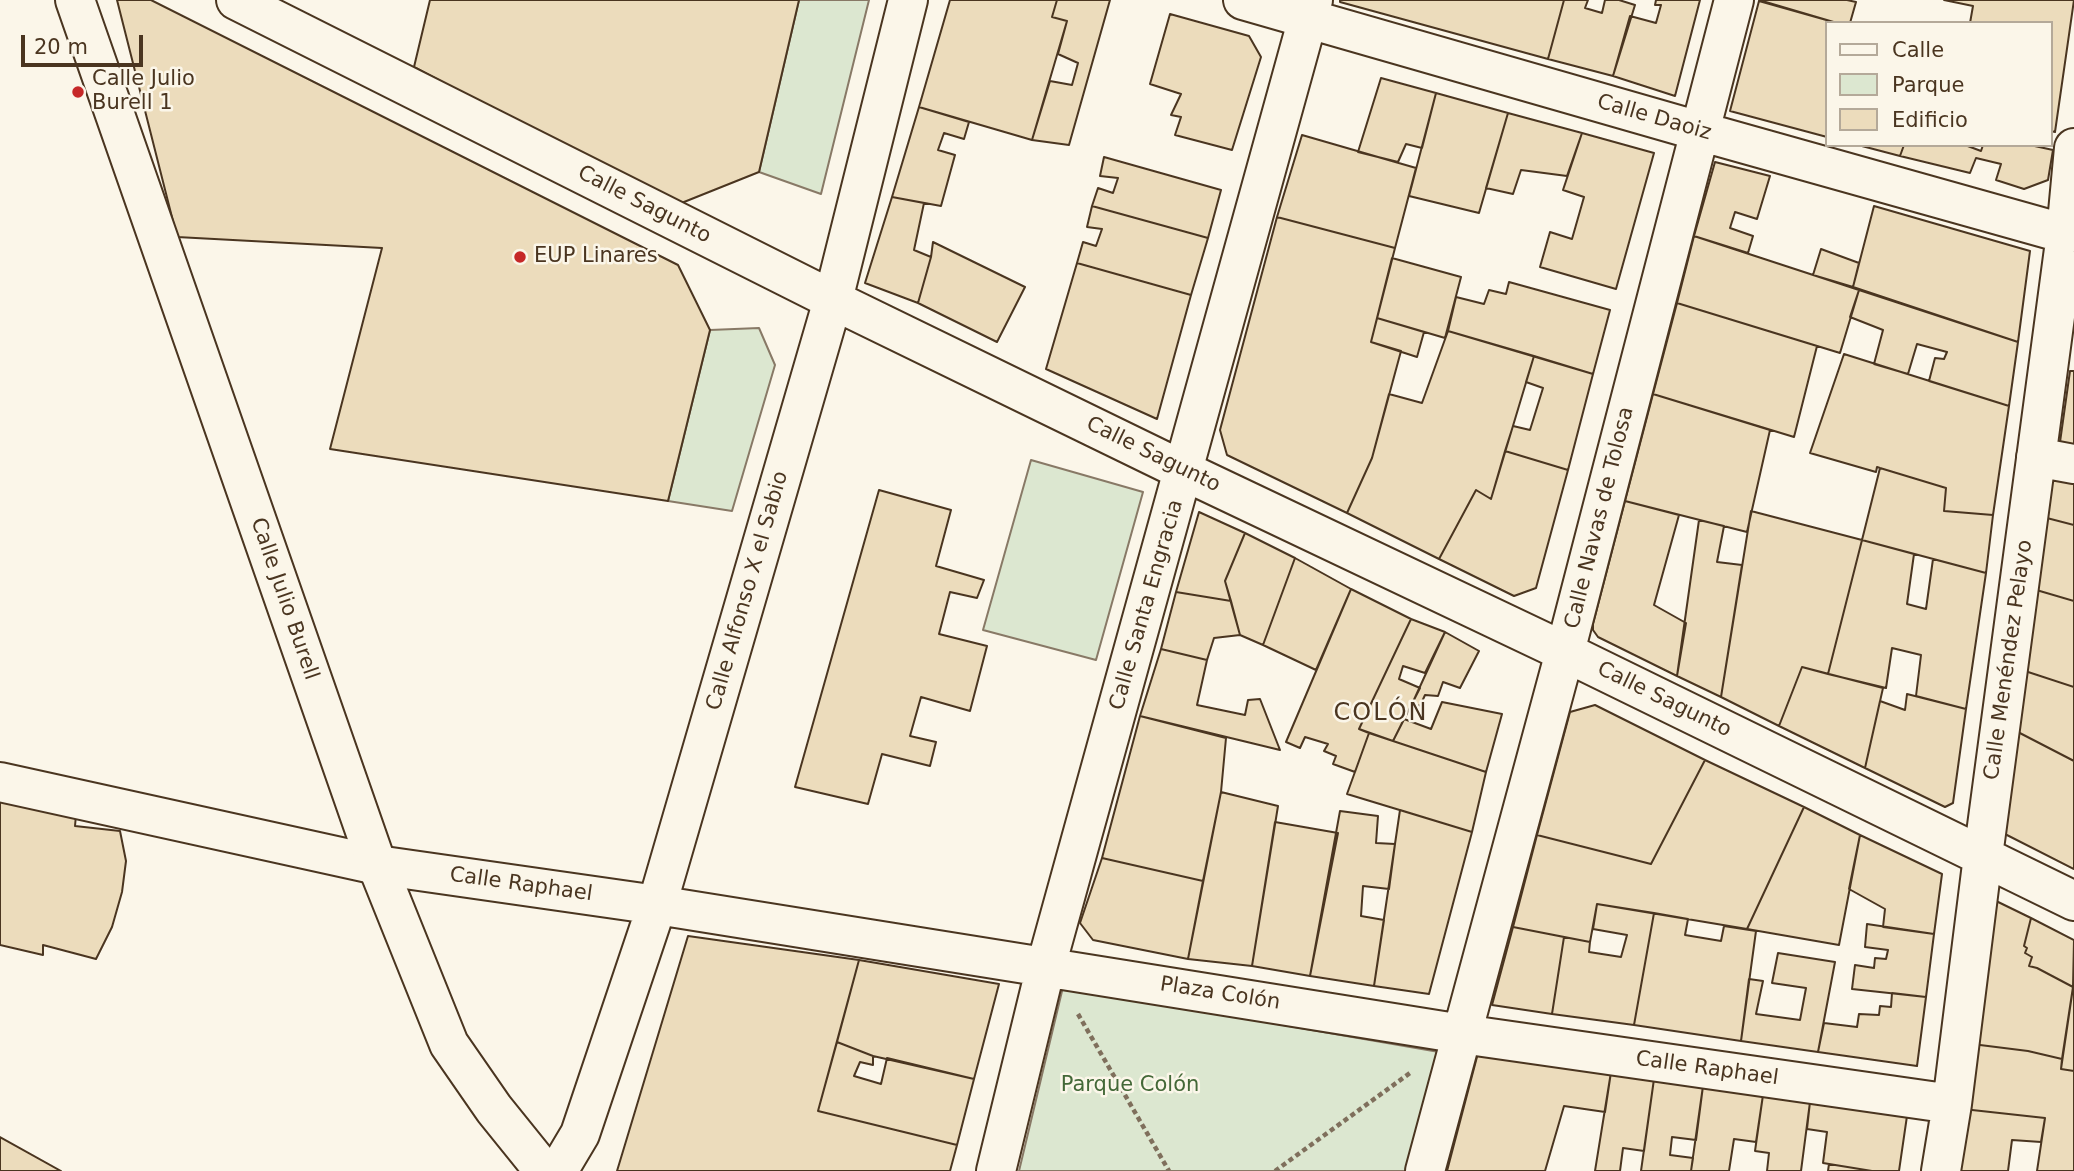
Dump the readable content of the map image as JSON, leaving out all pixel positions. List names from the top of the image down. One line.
{"streets":{"street":["Calle Daoiz","Calle Sagunto","Calle Navas de Tolosa","Calle Alfonso X el Sabio","Calle Julio Burell","Calle Santa Engracia","Calle Menéndez Pelayo","Calle Raphael","Plaza Colón"]},"crossings":[["Calle Daoiz","Calle Navas de Tolosa"],["Calle Daoiz","Calle Santa Engracia"],["Calle Daoiz","Calle Menéndez Pelayo"],["Calle Sagunto","Calle Navas de Tolosa"],["Calle Sagunto","Calle Alfonso X el Sabio"],["Calle Sagunto","Calle Santa Engracia"],["Calle Sagunto","Calle Menéndez Pelayo"],["Calle Navas de Tolosa","Calle Raphael"],["Calle Navas de Tolosa","Plaza Colón"],["Calle Alfonso X el Sabio","Calle Raphael"],["Calle Julio Burell","Calle Raphael"],["Calle Santa Engracia","Calle Raphael"],["Calle Santa Engracia","Plaza Colón"],["Calle Menéndez Pelayo","Calle Raphael"],["Calle Raphael","Plaza Colón"]],"districts":["COLÓN"],"parks":["Parque Colón"],"places":["Calle Julio Burell 1","EUP Linares"],"legend":["Calle","Parque","Edificio"],"scale_bar":"20 m"}
